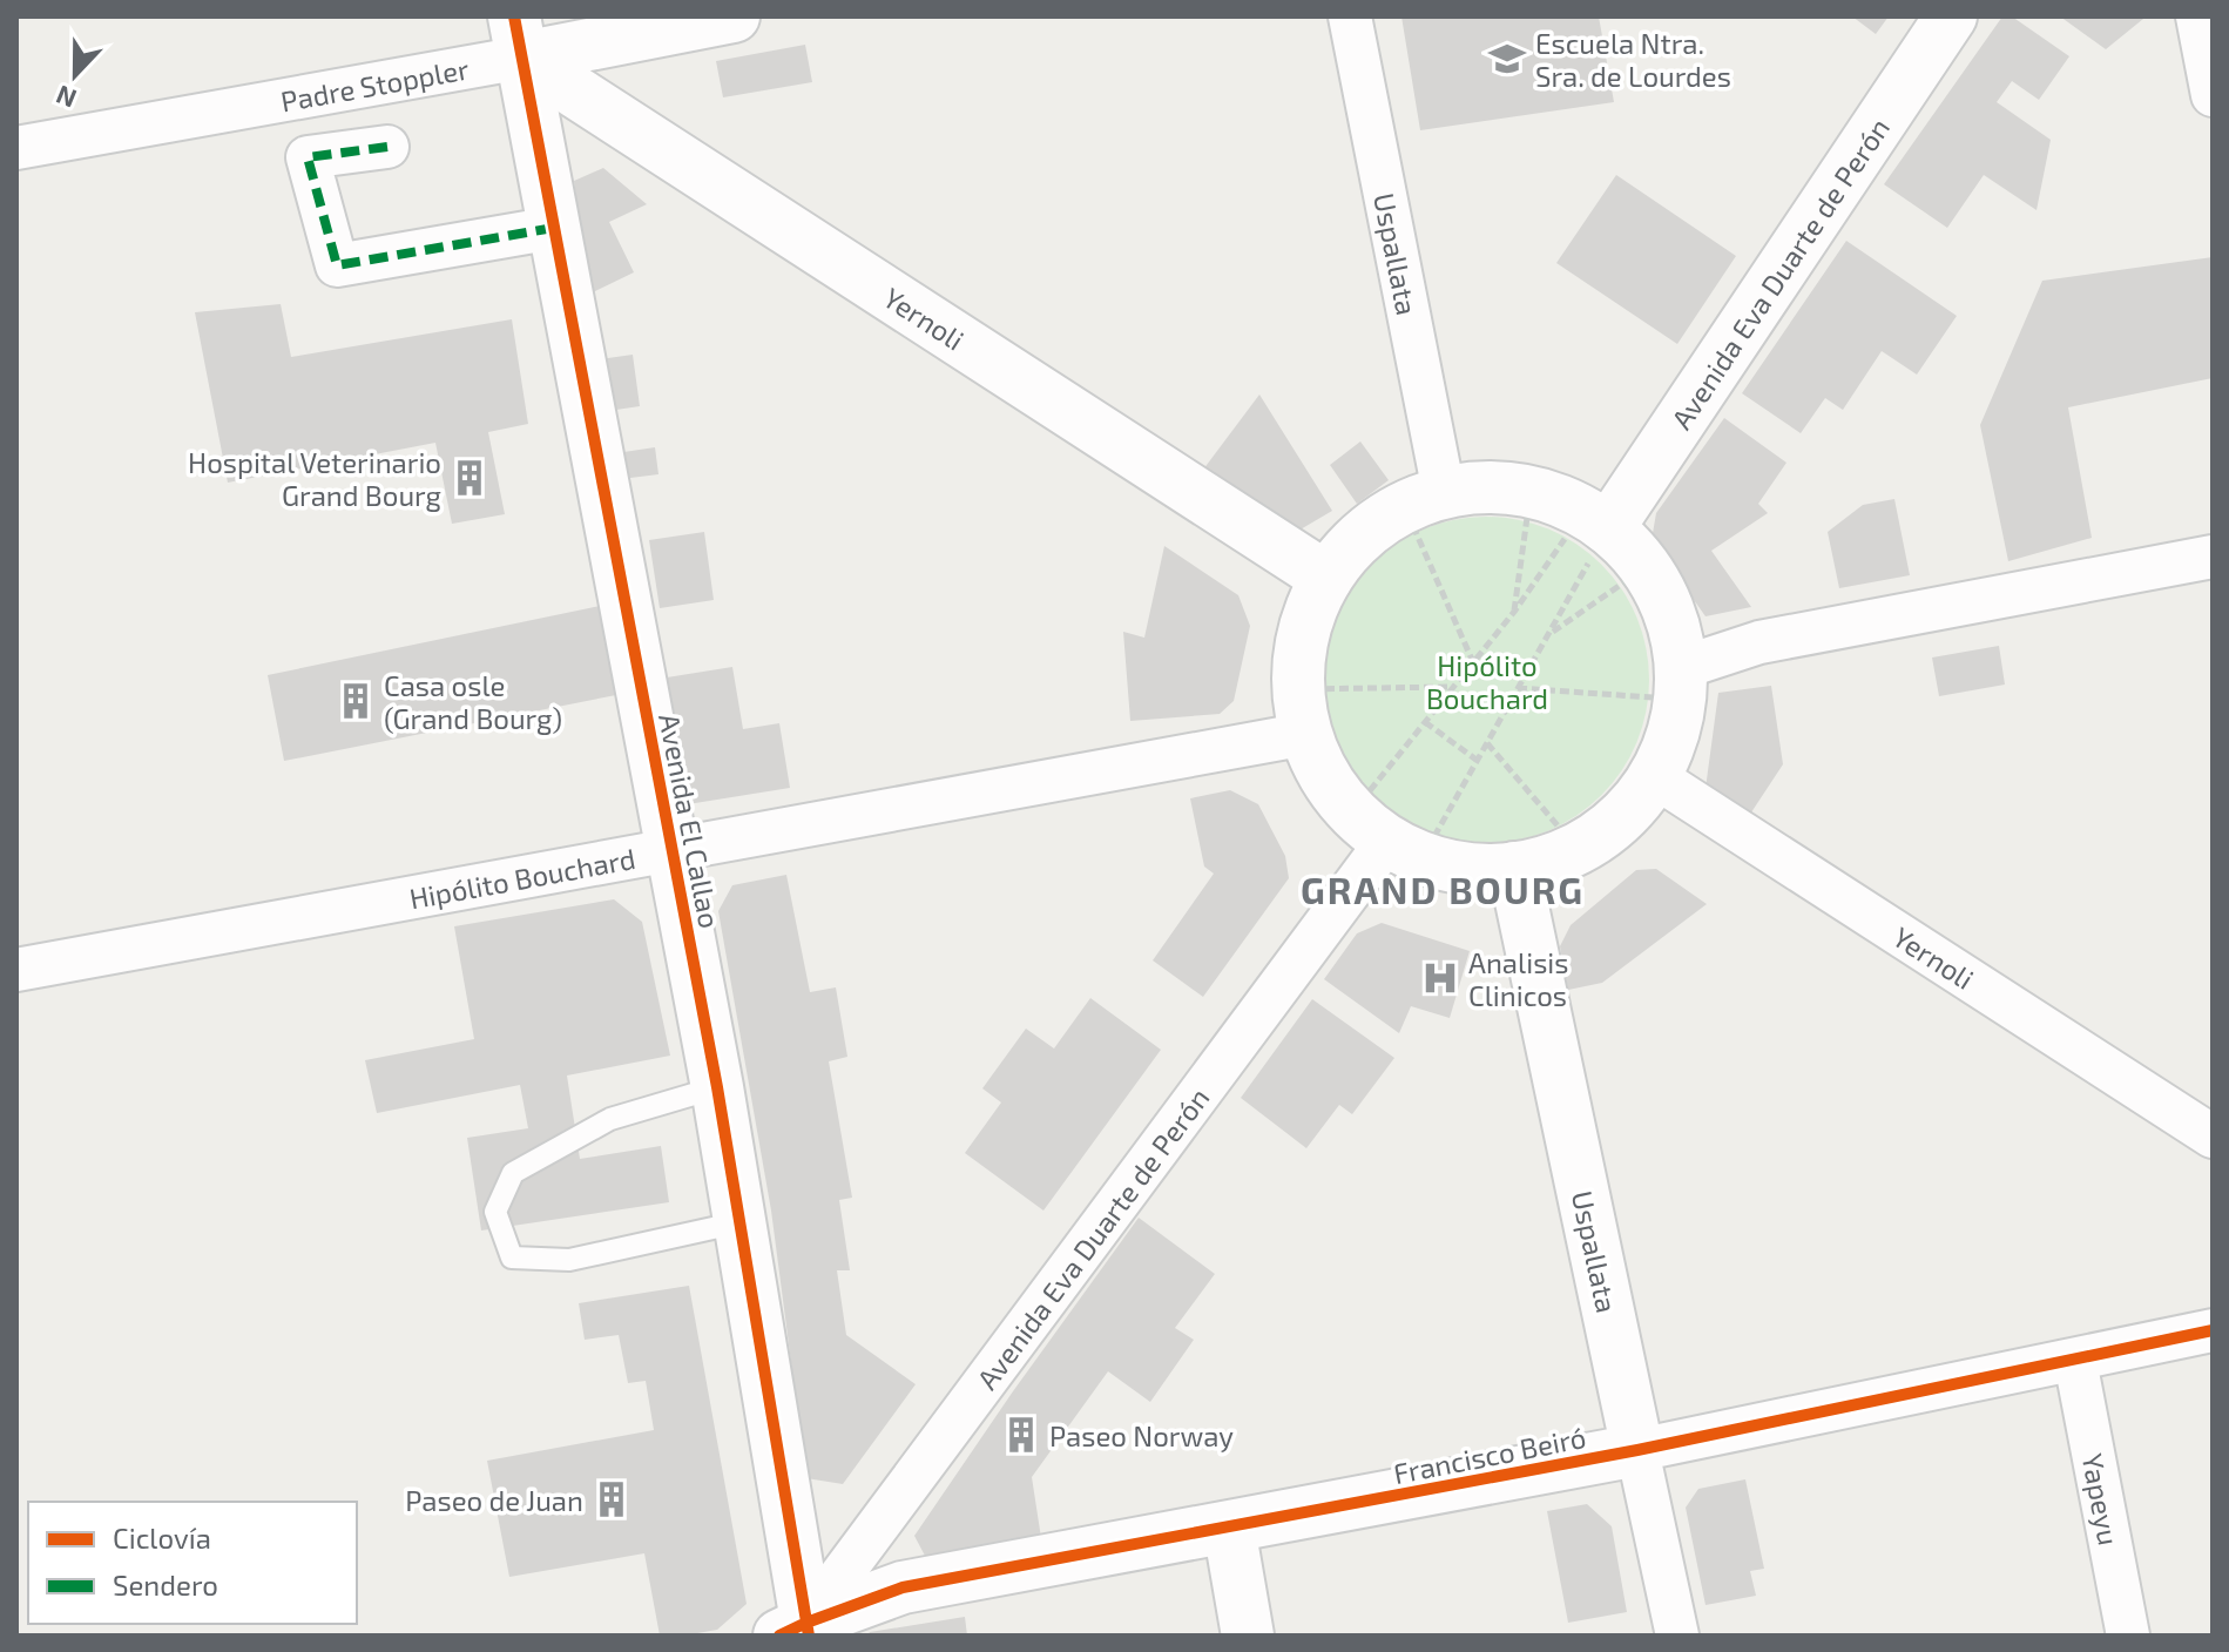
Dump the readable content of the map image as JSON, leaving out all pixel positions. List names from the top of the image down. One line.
{"streets":{"street":["Padre Stoppler","Uspallata","Avenida Eva Duarte de Perón","Yernoli","Avenida El Callao","Hipólito Bouchard","Francisco Beiró","Yapeyu"]},"crossings":[["Padre Stoppler","Yernoli"],["Padre Stoppler","Avenida El Callao"],["Uspallata","Francisco Beiró"],["Avenida Eva Duarte de Perón","Avenida El Callao"],["Avenida Eva Duarte de Perón","Francisco Beiró"],["Yernoli","Avenida El Callao"],["Avenida El Callao","Hipólito Bouchard"],["Avenida El Callao","Francisco Beiró"],["Francisco Beiró","Yapeyu"]],"districts":["GRAND BOURG"],"parks":["Hipólito Bouchard"],"places":{"school or university":["Escuela Ntra. Sra. de Lourdes"],"building":["Hospital Veterinario Grand Bourg","Casa osle (Grand Bourg)","Paseo Norway","Paseo de Juan"],"hospital":["Analisis Clinicos"]},"legend":["Ciclovía","Sendero"],"north":"bottom"}
